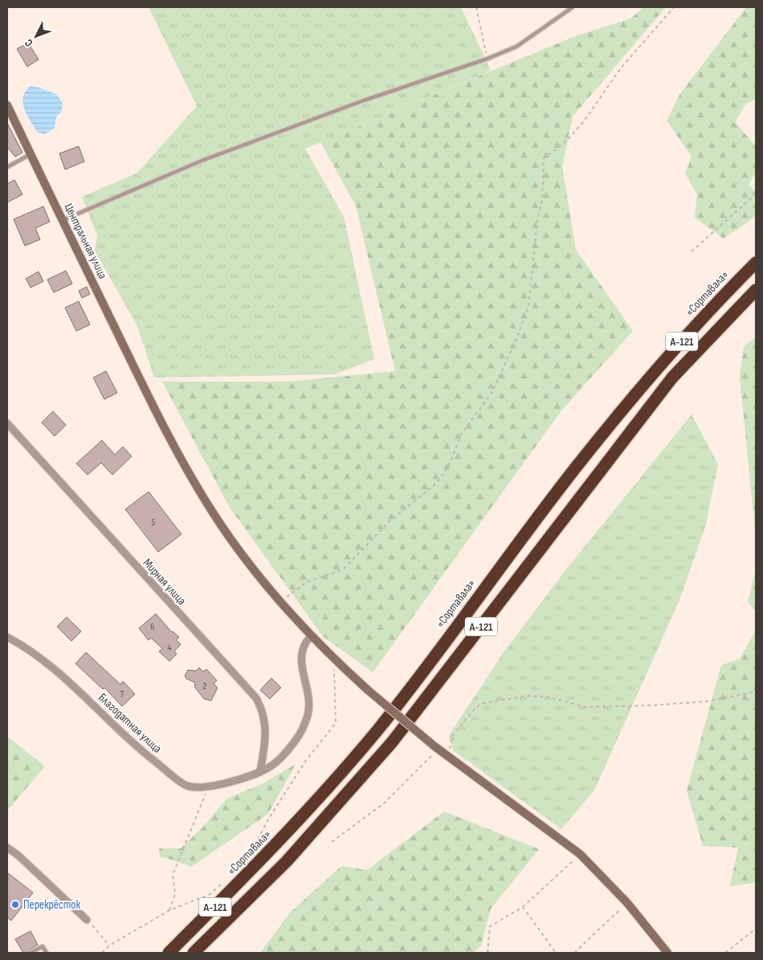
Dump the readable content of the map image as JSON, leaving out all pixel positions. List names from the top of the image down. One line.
{"streets":{"highway":["«Сортавала»","А-121"],"street":["Центральная улица","Мирная улица","Благодатная улица"]},"crossings":[["Центральная улица","Благодатная улица"],["Мирная улица","Благодатная улица"]],"places":["Перекрёсток"],"house_numbers":["5","6","4","2","7"],"north":"bottom left"}
